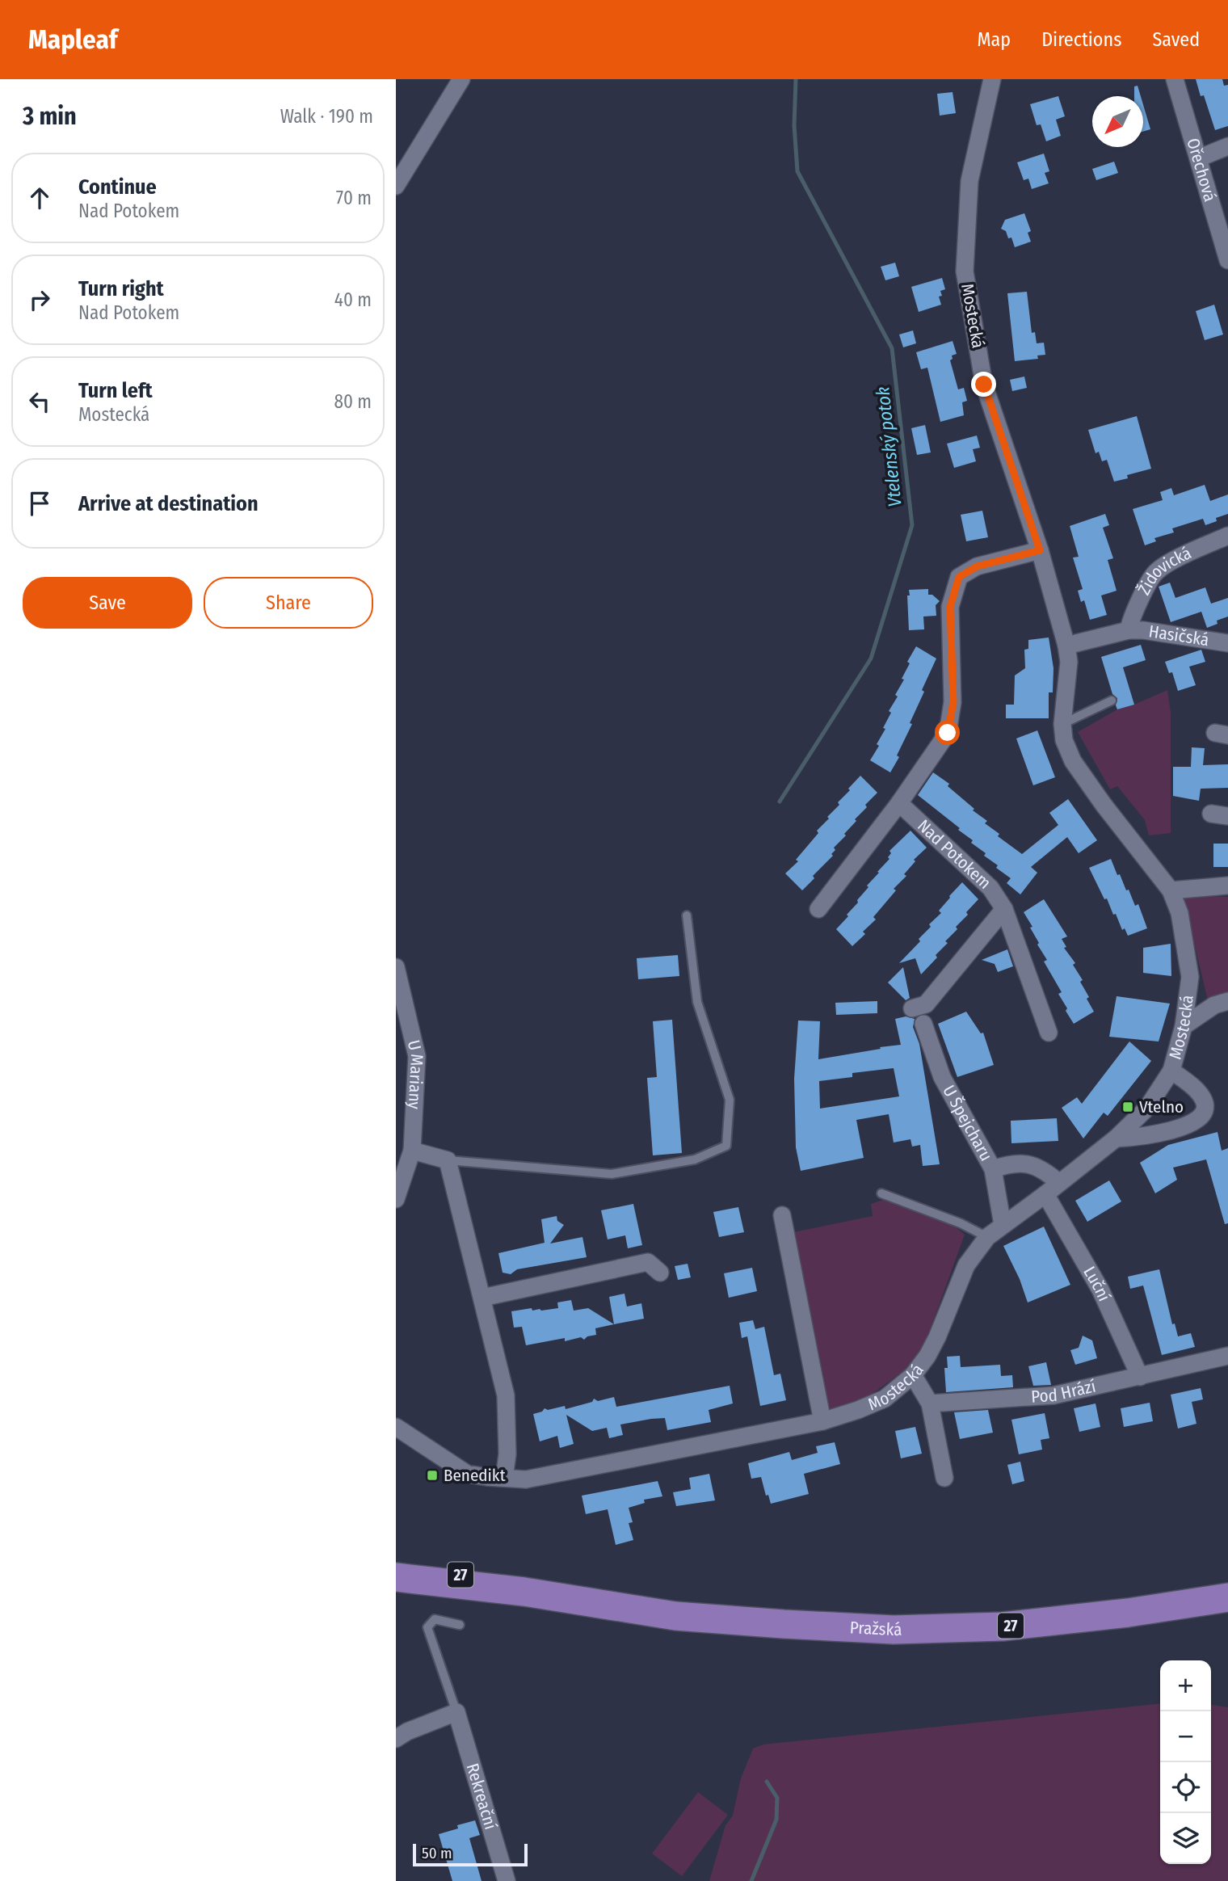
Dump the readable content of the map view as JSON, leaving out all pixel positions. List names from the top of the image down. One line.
{"streets":{"main road":["27","Pražská"],"street":["Ořechová","Mostecká","Židovická","Hasičská","Nad Potokem","U Mariany","U Špejcharu","Luční","Pod Hrází","Rekreační"]},"crossings":[["Mostecká","Hasičská"],["Mostecká","U Špejcharu"],["Mostecká","Luční"],["Židovická","Hasičská"],["Luční","Pod Hrází"]],"water":["Vtelenský potok"],"places":{"transit":["Vtelno","Benedikt"]},"scale_bar":"50 m","north":"bottom left","page":{"header":"Mapleaf","nav":["Map","Directions","Saved"],"heading":["3 min","Walk · 190 m"],"list":[["Continue","Nad Potokem","70 m"],["Turn right","Nad Potokem","40 m"],["Turn left","Mostecká","80 m"],"Arrive at destination"],"buttons":["Save","Share"],"map_buttons":["+","−"],"scale":"50 m"}}
